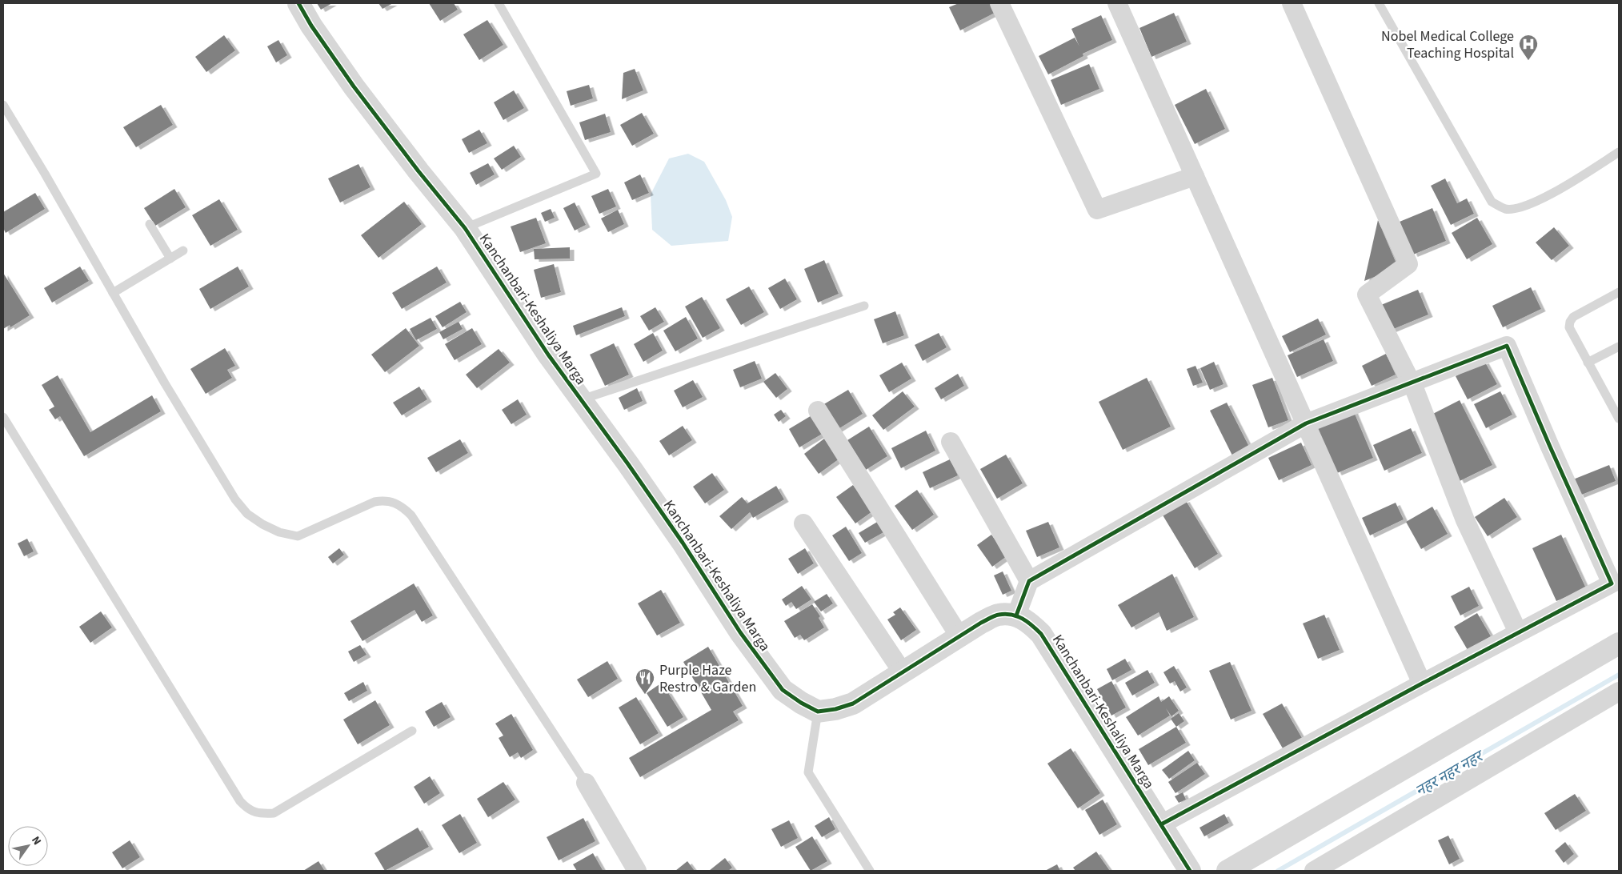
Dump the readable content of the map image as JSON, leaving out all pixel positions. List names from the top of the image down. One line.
{"streets":{"street":["Kanchanbari-Keshaliya Marga"]},"water":["नहर नहर नहर"],"places":{"hospital":["Nobel Medical College Teaching Hospital"],"restaurant":["Purple Haze Restro & Garden"]},"north":"top right"}
